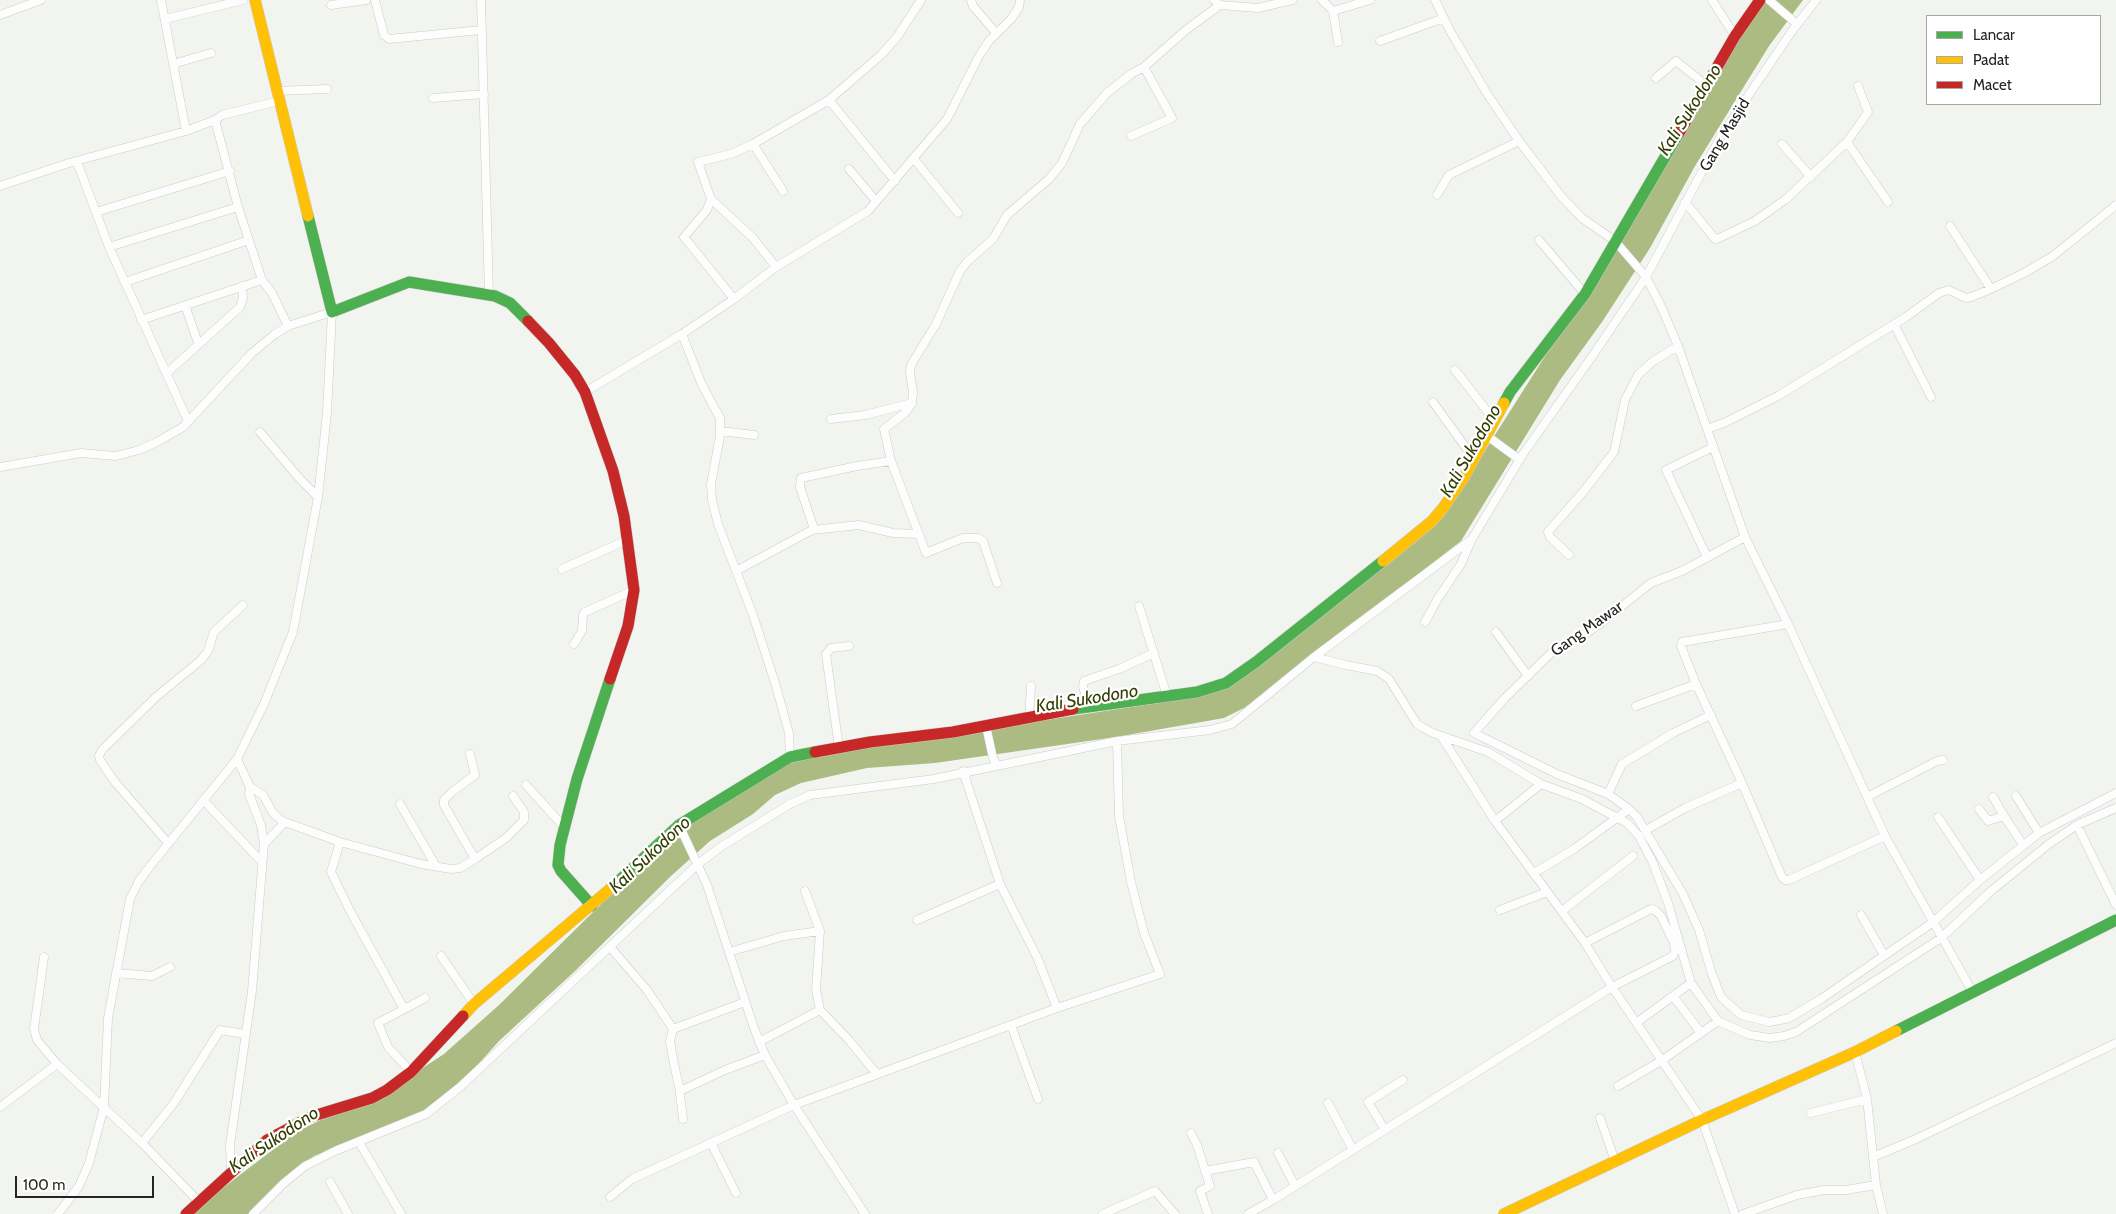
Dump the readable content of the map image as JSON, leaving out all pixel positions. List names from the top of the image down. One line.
{"streets":{"street":["Gang Masjid","Gang Mawar"]},"water":["Kali Sukodono"],"legend":["Lancar","Padat","Macet"],"scale_bar":"100 m"}
